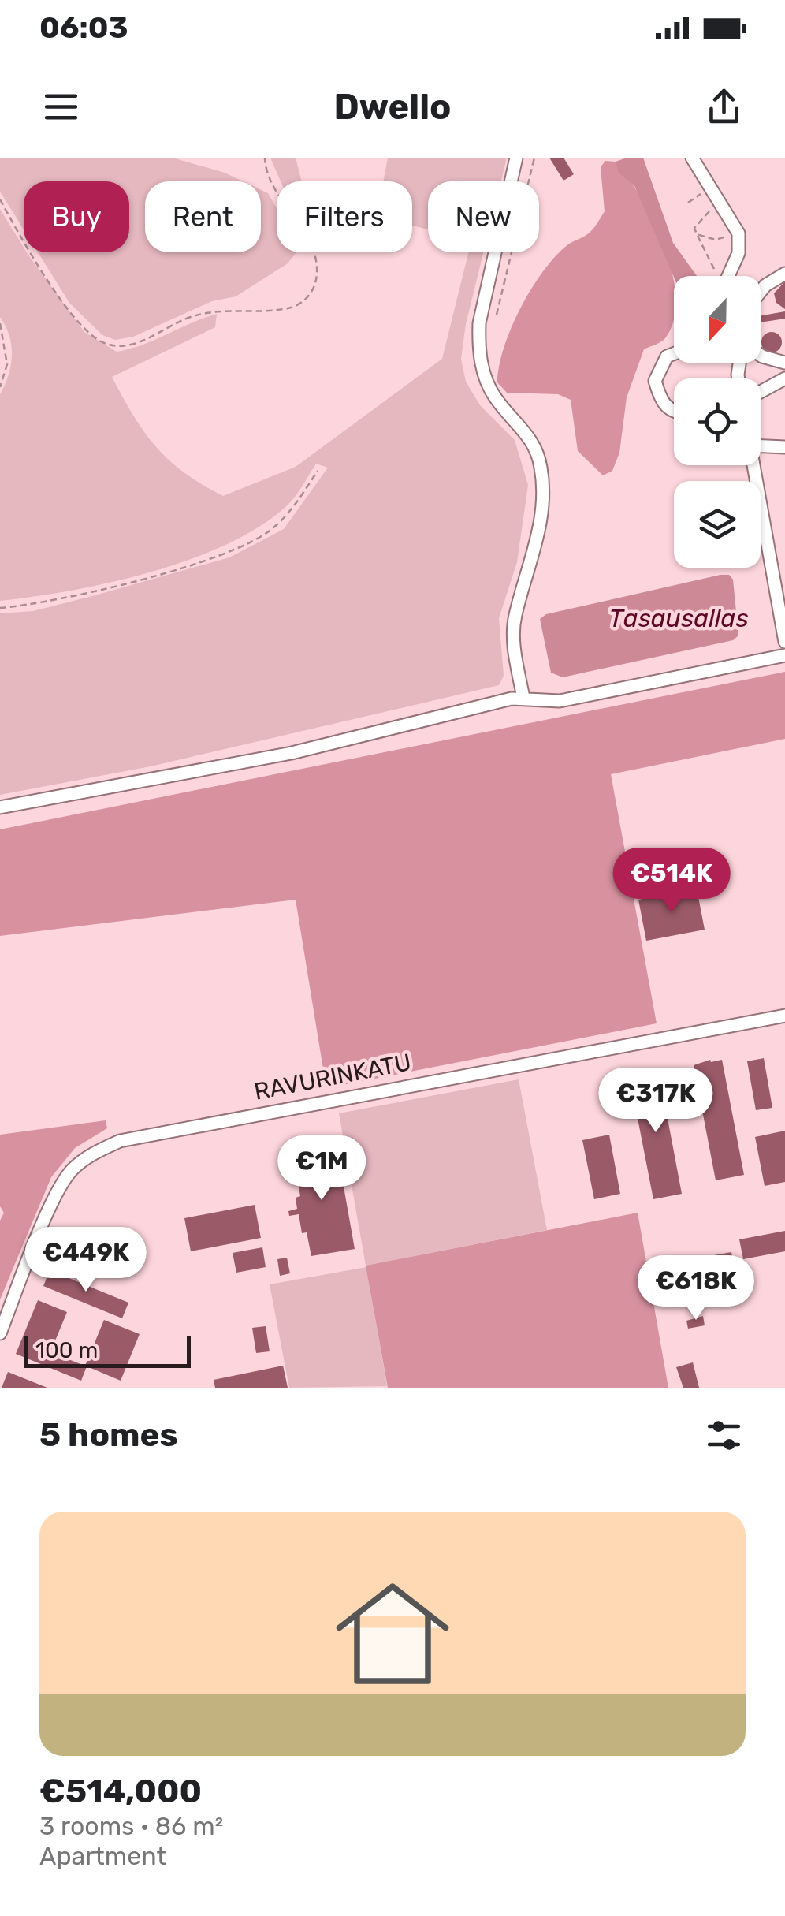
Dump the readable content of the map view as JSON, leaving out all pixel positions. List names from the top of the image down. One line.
{"streets":{"street":["RAVURINKATU"]},"water":["Tasausallas"],"scale_bar":"100 m","north":"bottom","page":{"status":"06:03","header":"Dwello","chip":["Buy","Rent","Filters","New"],"price":["€514K","€317K","€1M","€449K","€618K"],"scale":"100 m","heading":"5 homes","list":[{"name":"€514,000","note":"3 rooms · 86 m² · Apartment"}]}}
